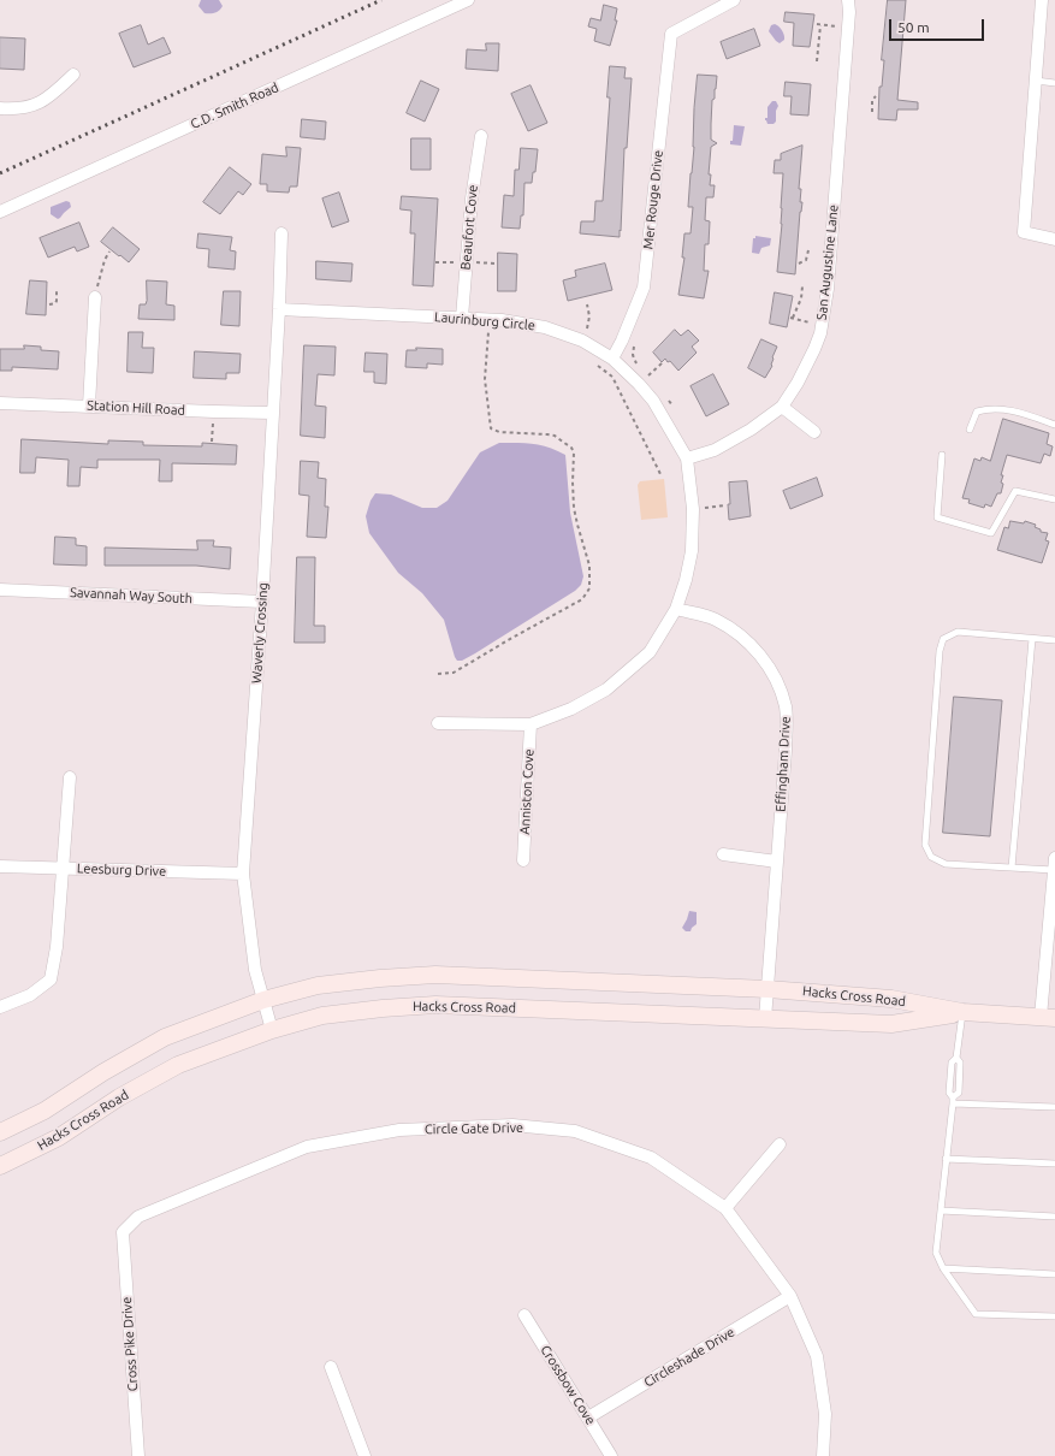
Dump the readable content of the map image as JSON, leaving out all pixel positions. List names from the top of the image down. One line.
{"streets":{"main road":["Hacks Cross Road"],"street":["C.D. Smith Road","Mer Rouge Drive","Beaufort Cove","San Augustine Lane","Laurinburg Circle","Station Hill Road","Savannah Way South","Waverly Crossing","Effingham Drive","Anniston Cove","Leesburg Drive","Circle Gate Drive","Cross Pike Drive","Circleshade Drive","Crossbow Cove"]},"crossings":[["Mer Rouge Drive","Laurinburg Circle"],["Beaufort Cove","Laurinburg Circle"],["San Augustine Lane","Laurinburg Circle"],["Laurinburg Circle","Waverly Crossing"],["Laurinburg Circle","Effingham Drive"],["Laurinburg Circle","Anniston Cove"],["Station Hill Road","Waverly Crossing"],["Savannah Way South","Waverly Crossing"],["Waverly Crossing","Leesburg Drive"],["Waverly Crossing","Hacks Cross Road"],["Effingham Drive","Hacks Cross Road"],["Circle Gate Drive","Cross Pike Drive"],["Circle Gate Drive","Circleshade Drive"],["Circleshade Drive","Crossbow Cove"]],"scale_bar":"50 m"}
